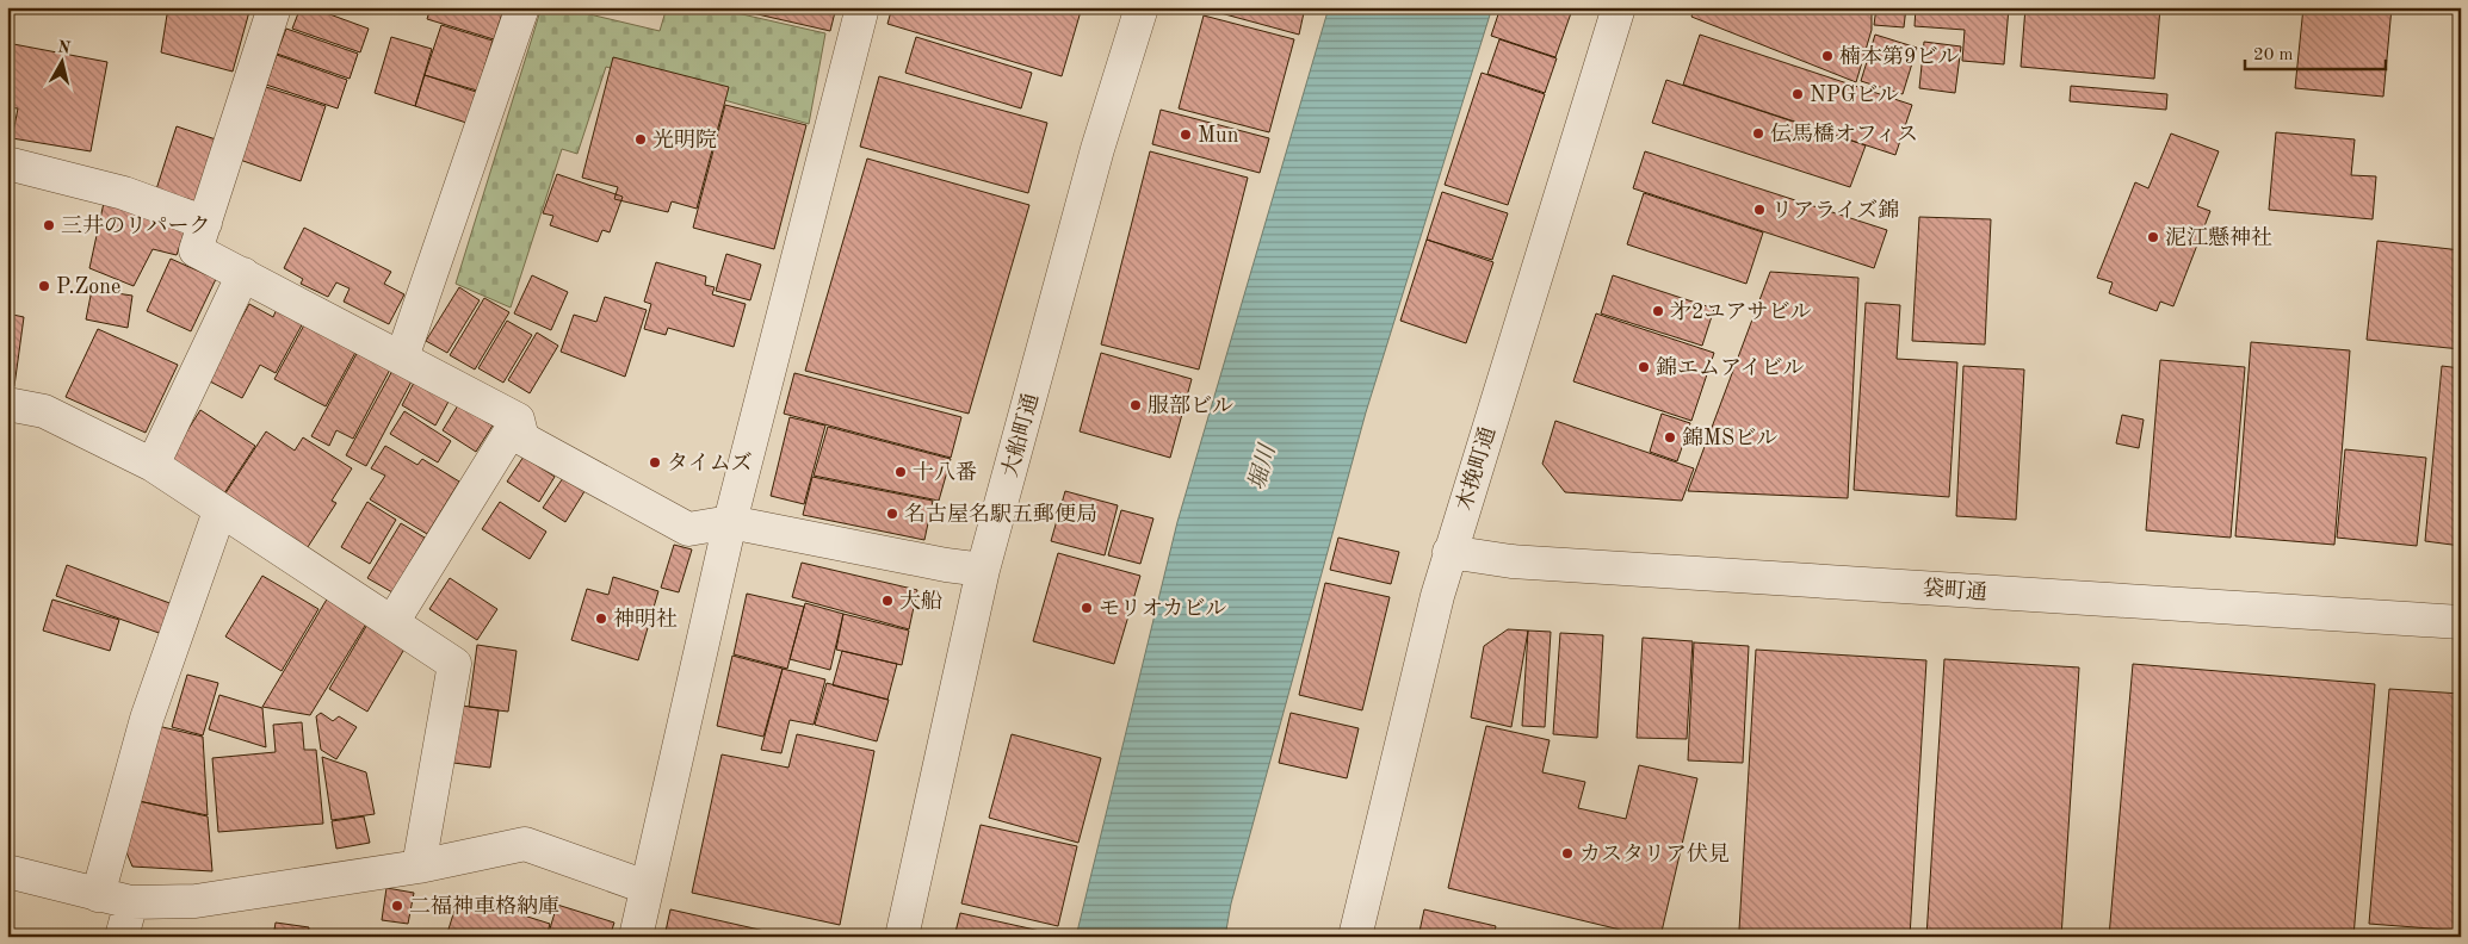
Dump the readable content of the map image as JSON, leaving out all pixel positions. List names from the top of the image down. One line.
{"streets":{"street":["大船町通","木挽町通","袋町通"]},"crossings":[["木挽町通","袋町通"]],"water":["堀川"],"places":["楠本第9ビル","NPGビル","伝馬橋オフィス","Mun","光明院","リアライズ錦","三井のリパーク","泥江懸神社","P.Zone","㐧2ユアサビル","錦エムアイビル","服部ビル","錦MSビル","タイムズ","十八番","名古屋名駅五郵便局","大船","モリオカビル","神明社","カスタリア伏見","二福神車格納庫"],"scale_bar":"20 m","north":"top"}
